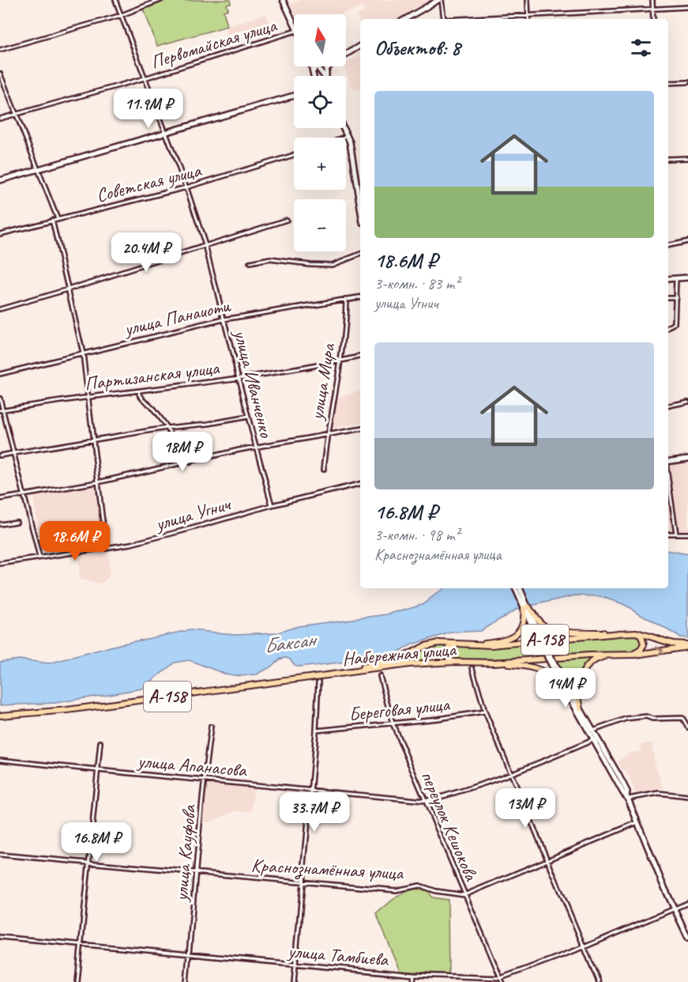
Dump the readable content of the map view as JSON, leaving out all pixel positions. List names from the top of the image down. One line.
{"streets":{"main road":["А-158","Набережная улица"],"street":["Первомайская улица","Советская улица","улица Панаиоти","Партизанская улица","улица Мира","улица Иванченко","улица Угнич","Береговая улица","улица Апанасова","переулок Кешокова","улица Кауфова","Краснознамённая улица","улица Тамбиева"]},"crossings":[["Первомайская улица","улица Иванченко"],["Советская улица","улица Иванченко"],["улица Панаиоти","улица Мира"],["улица Панаиоти","улица Иванченко"],["Партизанская улица","улица Мира"],["Партизанская улица","улица Иванченко"],["улица Иванченко","улица Угнич"],["А-158","Набережная улица"],["Береговая улица","переулок Кешокова"],["улица Апанасова","переулок Кешокова"],["улица Апанасова","улица Кауфова"],["переулок Кешокова","Краснознамённая улица"],["переулок Кешокова","улица Тамбиева"],["улица Кауфова","Краснознамённая улица"],["улица Кауфова","улица Тамбиева"]],"water":["Баксан"],"north":"top","page":{"map_buttons":["+","−"],"heading":"Объектов: 8","list":[{"name":"18.6M ₽","note":"3-комн. · 83 m² · улица Угнич"},{"name":"16.8M ₽","note":"3-комн. · 98 m² · Краснознамённая улица"}],"price":["11.9M ₽","20.4M ₽","18M ₽","18.6M ₽","14M ₽","13M ₽","33.7M ₽","16.8M ₽"]}}
